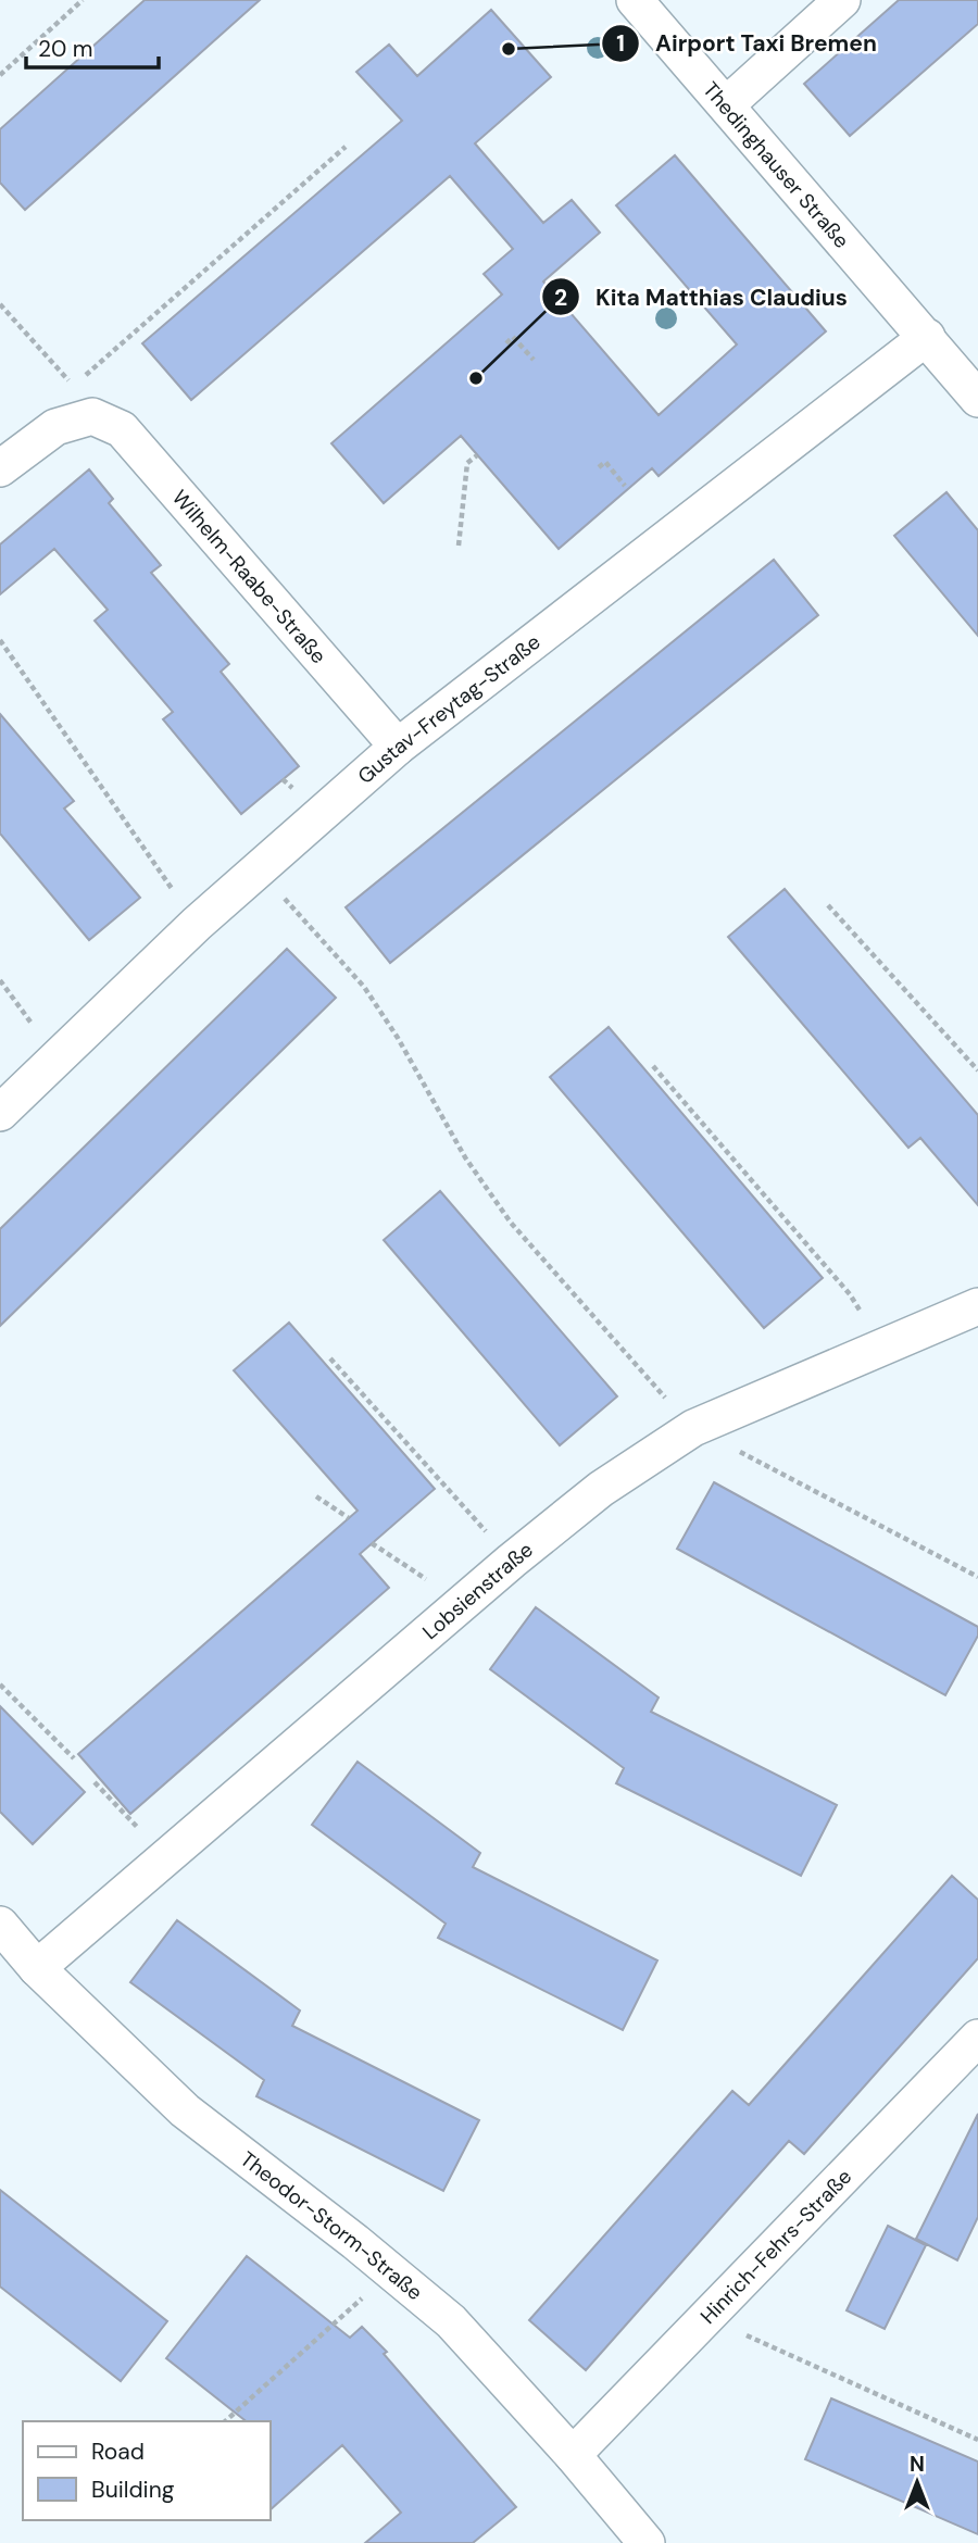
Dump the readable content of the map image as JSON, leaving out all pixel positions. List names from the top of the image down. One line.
{"streets":{"street":["Thedinghauser Straße","Wilhelm-Raabe-Straße","Gustav-Freytag-Straße","Lobsienstraße","Theodor-Storm-Straße","Hinrich-Fehrs-Straße"]},"crossings":[["Thedinghauser Straße","Gustav-Freytag-Straße"],["Wilhelm-Raabe-Straße","Gustav-Freytag-Straße"],["Lobsienstraße","Theodor-Storm-Straße"],["Theodor-Storm-Straße","Hinrich-Fehrs-Straße"]],"places":["Airport Taxi Bremen","Kita Matthias Claudius"],"legend":["Road","Building"],"scale_bar":"20 m","north":"top"}
